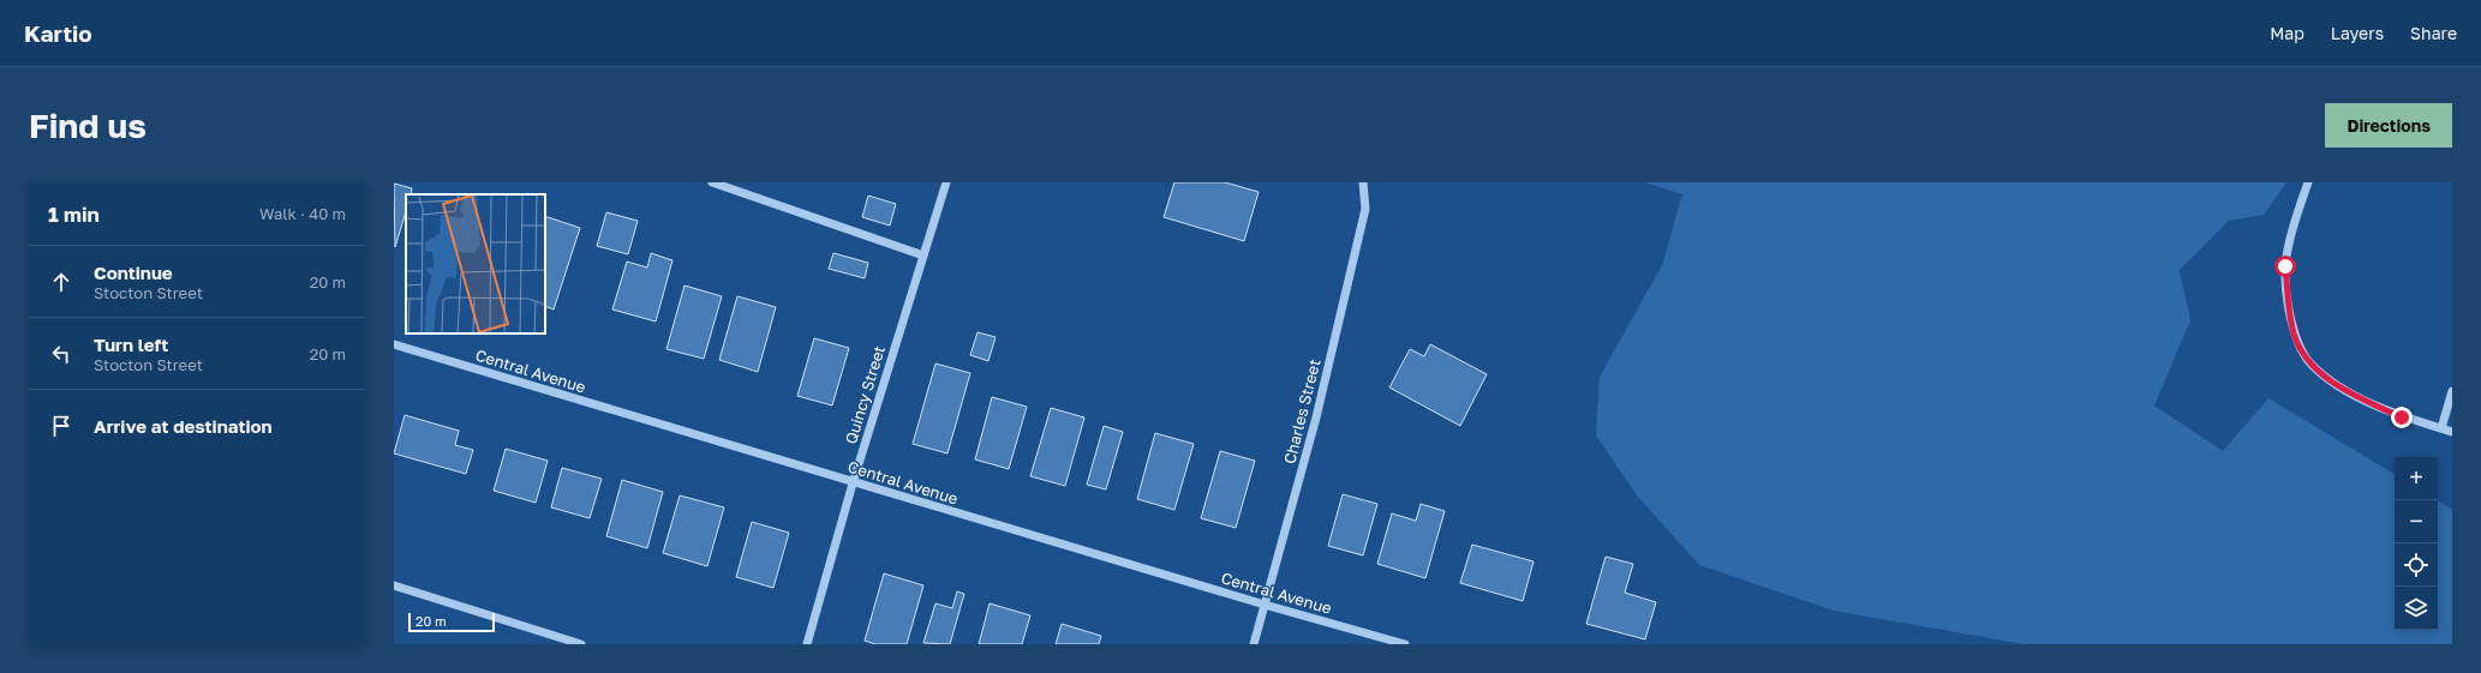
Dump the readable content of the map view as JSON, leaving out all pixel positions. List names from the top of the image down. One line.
{"streets":{"street":["Central Avenue","Quincy Street","Charles Street"]},"crossings":[["Central Avenue","Quincy Street"],["Central Avenue","Charles Street"]],"scale_bar":"20 m","page":{"header":"Kartio","nav":["Map","Layers","Share"],"buttons":"Directions","title":"Find us","heading":["1 min","Walk · 40 m"],"list":[["Continue","Stocton Street","20 m"],["Turn left","Stocton Street","20 m"],"Arrive at destination"],"map_buttons":["+","−"],"scale":"20 m"}}
